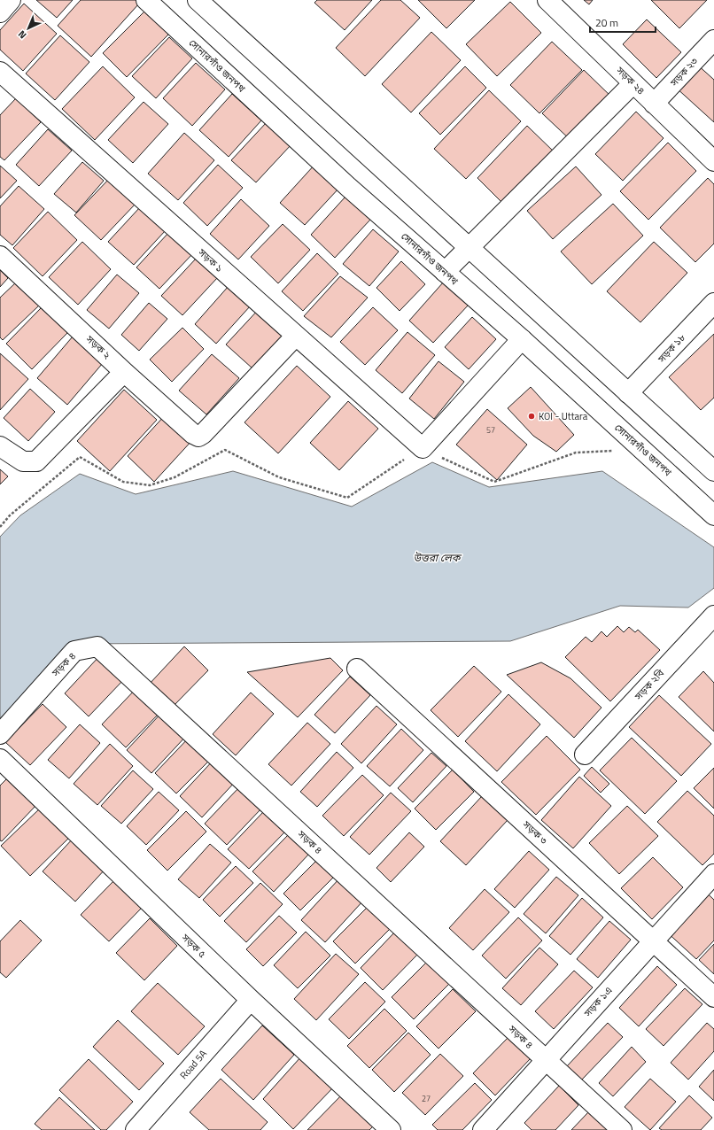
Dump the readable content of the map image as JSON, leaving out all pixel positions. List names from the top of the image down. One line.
{"streets":{"street":["সোনারগাঁও জনপথ","সড়ক ২৩","সড়ক ২৪","সড়ক ১","সড়ক ২","সড়ক ১৮","সড়ক ৪","সড়ক ২বি","সড়ক ৩","সড়ক ৫","সড়ক ১এ","Road 5A"]},"crossings":[["সড়ক ২৩","সড়ক ২৪"],["সড়ক ১","সড়ক ২"],["সড়ক ৪","সড়ক ১এ"],["সড়ক ৩","সড়ক ১এ"],["সড়ক ৫","Road 5A"]],"water":["উত্তরা লেক"],"places":["KOI - Uttara"],"house_numbers":["57","27"],"scale_bar":"20 m","north":"bottom left"}
